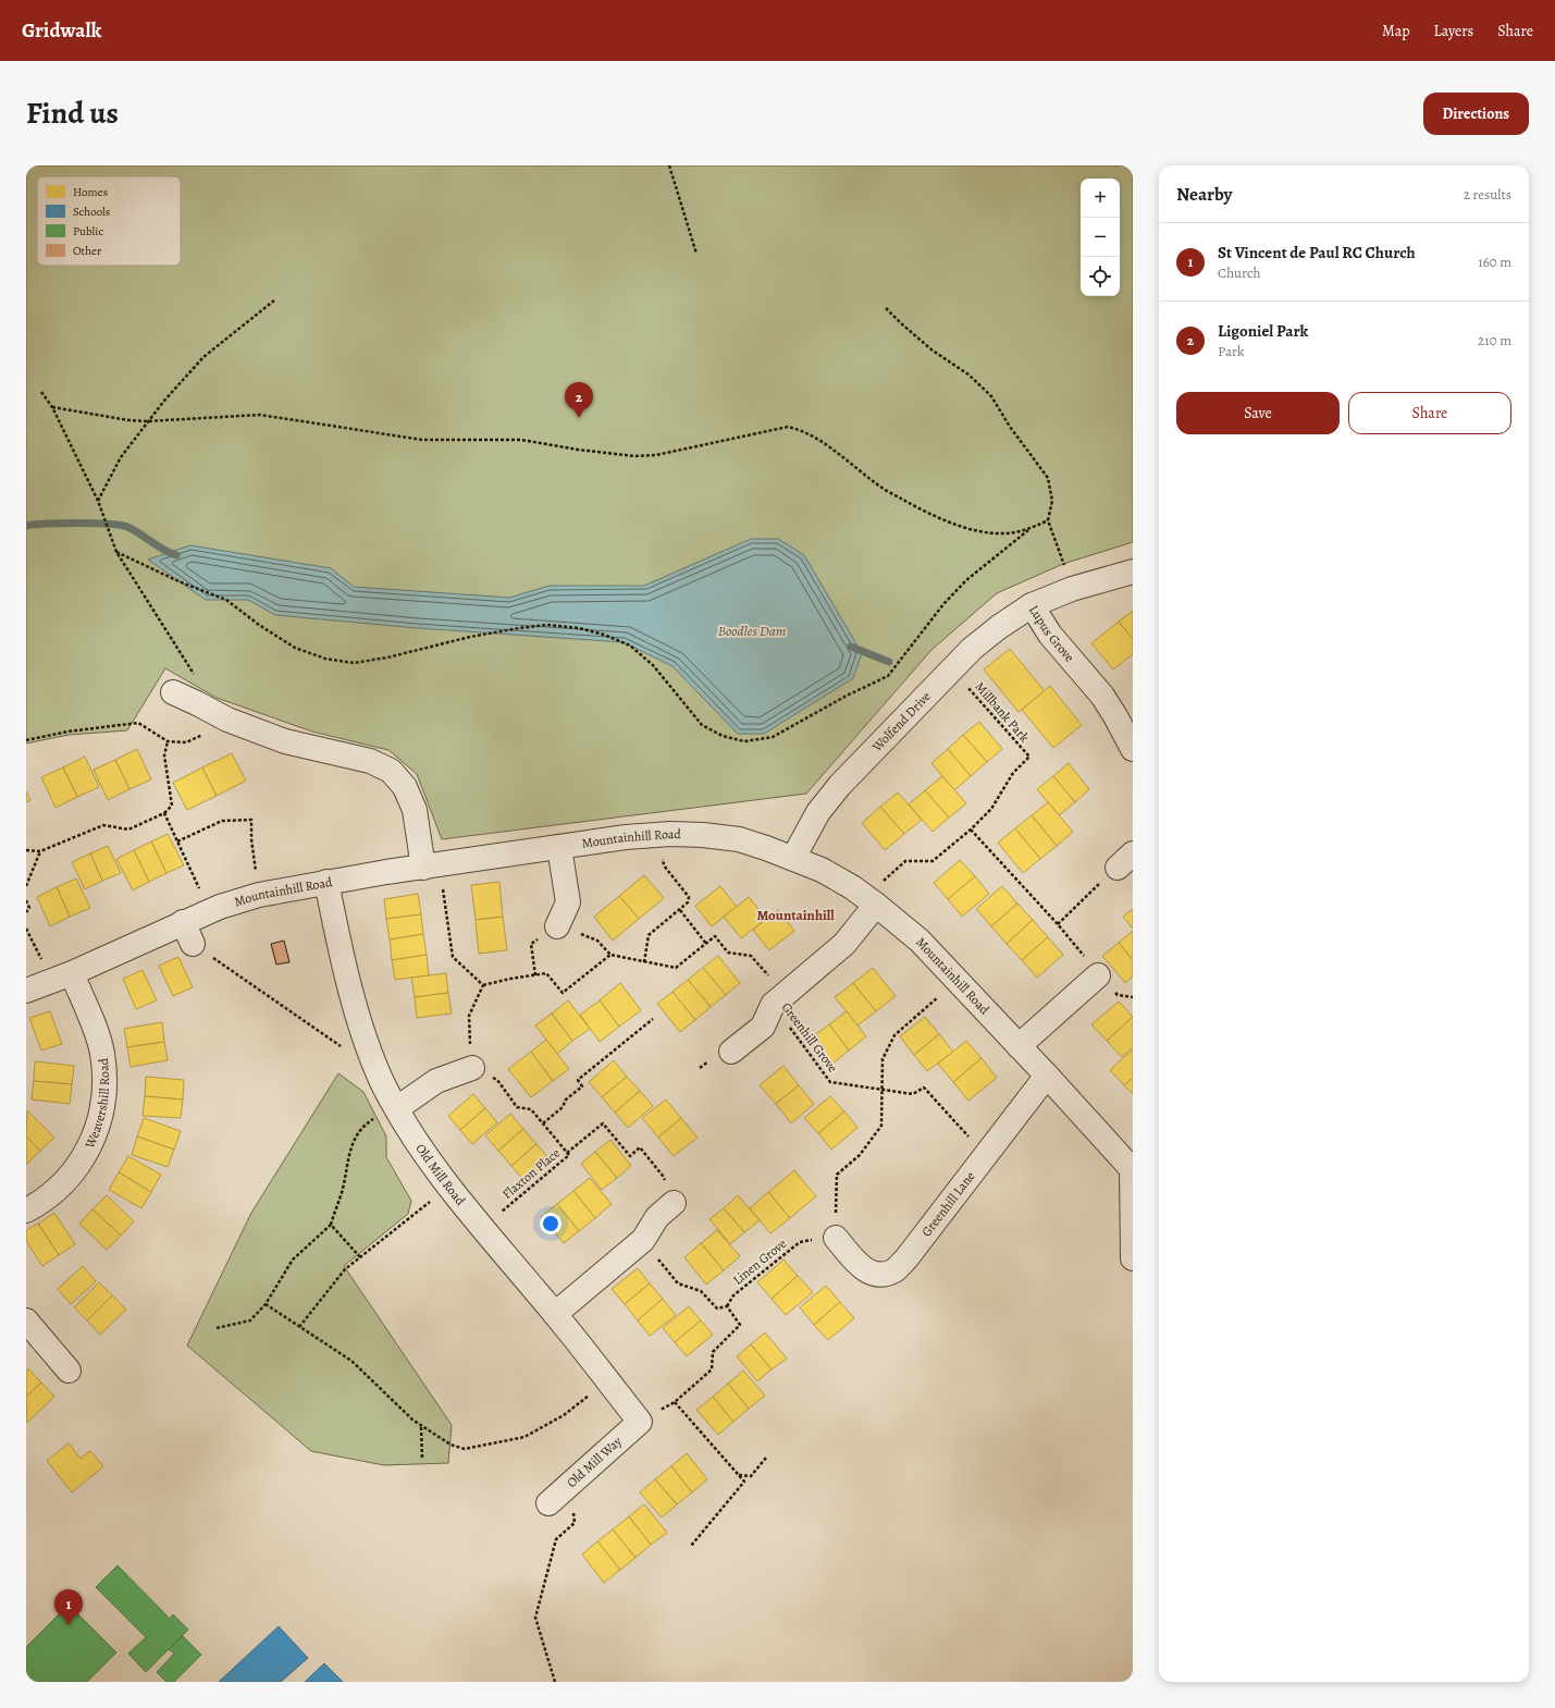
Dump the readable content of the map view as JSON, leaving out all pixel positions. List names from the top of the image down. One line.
{"streets":{"street":["Lupus Grove","Wolfend Drive","Mountainhill Road","Weavershill Road","Old Mill Road","Greenhill Lane","Old Mill Way"],"path":["Millbank Park","Greenhill Grove","Flaxton Place","Linen Grove"]},"crossings":[["Lupus Grove","Wolfend Drive"],["Millbank Park","Wolfend Drive"],["Millbank Park","Mountainhill Road"],["Wolfend Drive","Mountainhill Road"],["Mountainhill Road","Weavershill Road"],["Mountainhill Road","Old Mill Road"],["Mountainhill Road","Greenhill Lane"],["Greenhill Grove","Greenhill Lane"],["Flaxton Place","Old Mill Road"],["Old Mill Road","Old Mill Way"],["Greenhill Lane","Linen Grove"]],"districts":["Mountainhill"],"water":["Boodles Dam"],"legend":["Homes","Schools","Public","Other"],"page":{"header":"Gridwalk","nav":["Map","Layers","Share"],"title":"Find us","buttons":["Directions",["Save","Share"]],"heading":["Nearby","2 results"],"map_buttons":["+","−"],"list":[{"mark":"1","name":"St Vincent de Paul RC Church","note":"Church","value":"160 m"},{"mark":"2","name":"Ligoniel Park","note":"Park","value":"210 m"}],"pins":["2","1"]}}
